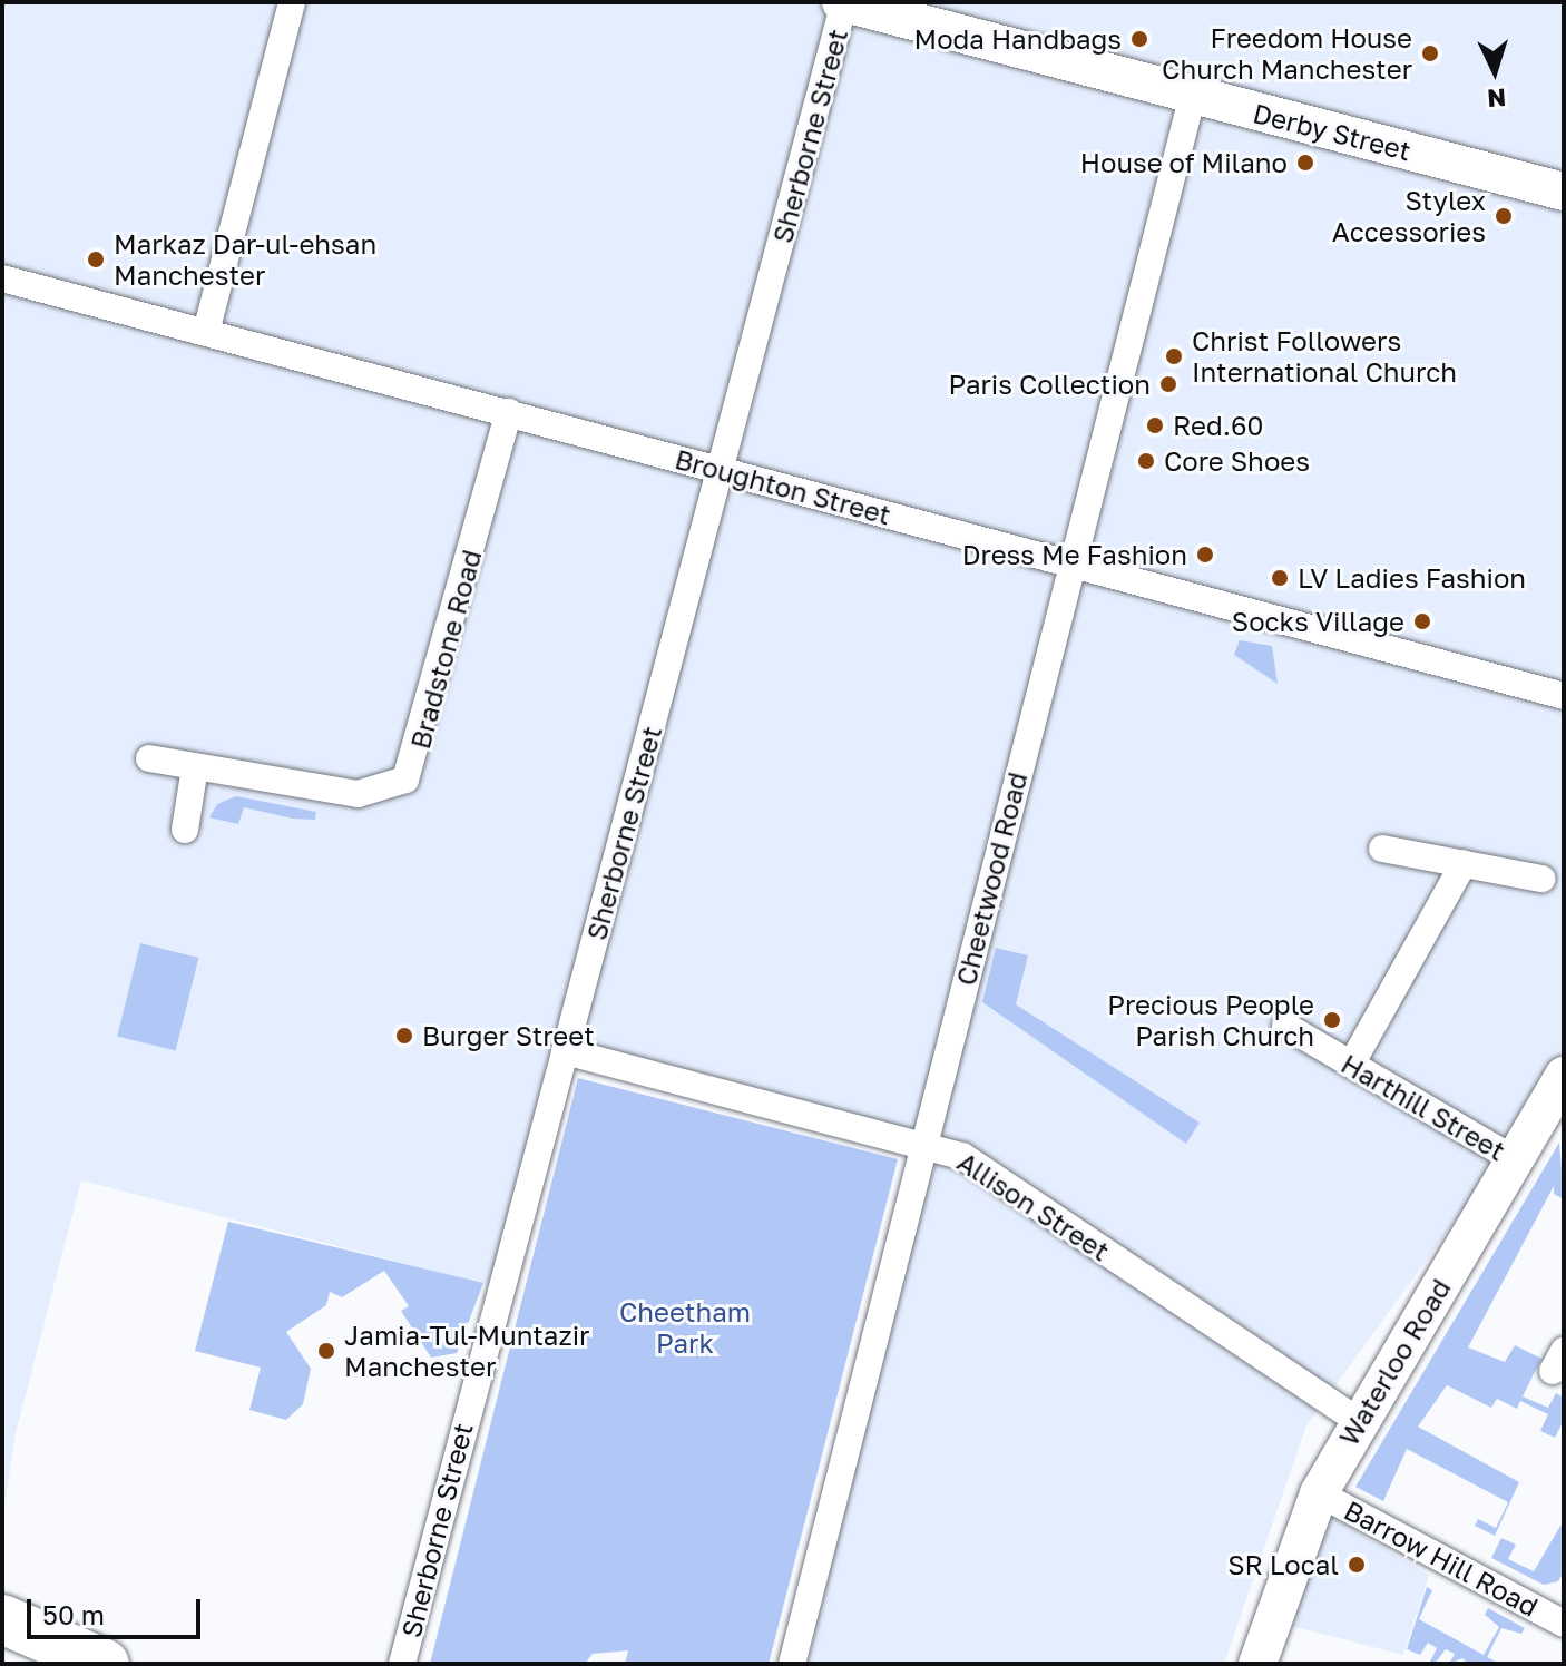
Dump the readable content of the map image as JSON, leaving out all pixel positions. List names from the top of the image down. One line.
{"streets":{"street":["Derby Street","Sherborne Street","Broughton Street","Bradstone Road","Cheetwood Road","Harthill Street","Allison Street","Waterloo Road","Barrow Hill Road"]},"crossings":[["Derby Street","Sherborne Street"],["Derby Street","Cheetwood Road"],["Sherborne Street","Broughton Street"],["Sherborne Street","Allison Street"],["Broughton Street","Bradstone Road"],["Broughton Street","Cheetwood Road"],["Cheetwood Road","Allison Street"],["Harthill Street","Waterloo Road"],["Allison Street","Waterloo Road"],["Waterloo Road","Barrow Hill Road"]],"parks":["Cheetham Park"],"places":["Moda Handbags","Freedom House Church Manchester","House of Milano","Stylex Accessories","Markaz Dar-ul-ehsan Manchester","Christ Followers International Church","Paris Collection","Red.60","Core Shoes","Dress Me Fashion","LV Ladies Fashion","Socks Village","Precious People Parish Church","Burger Street","Jamia-Tul-Muntazir Manchester","SR Local"],"scale_bar":"50 m","north":"bottom"}
